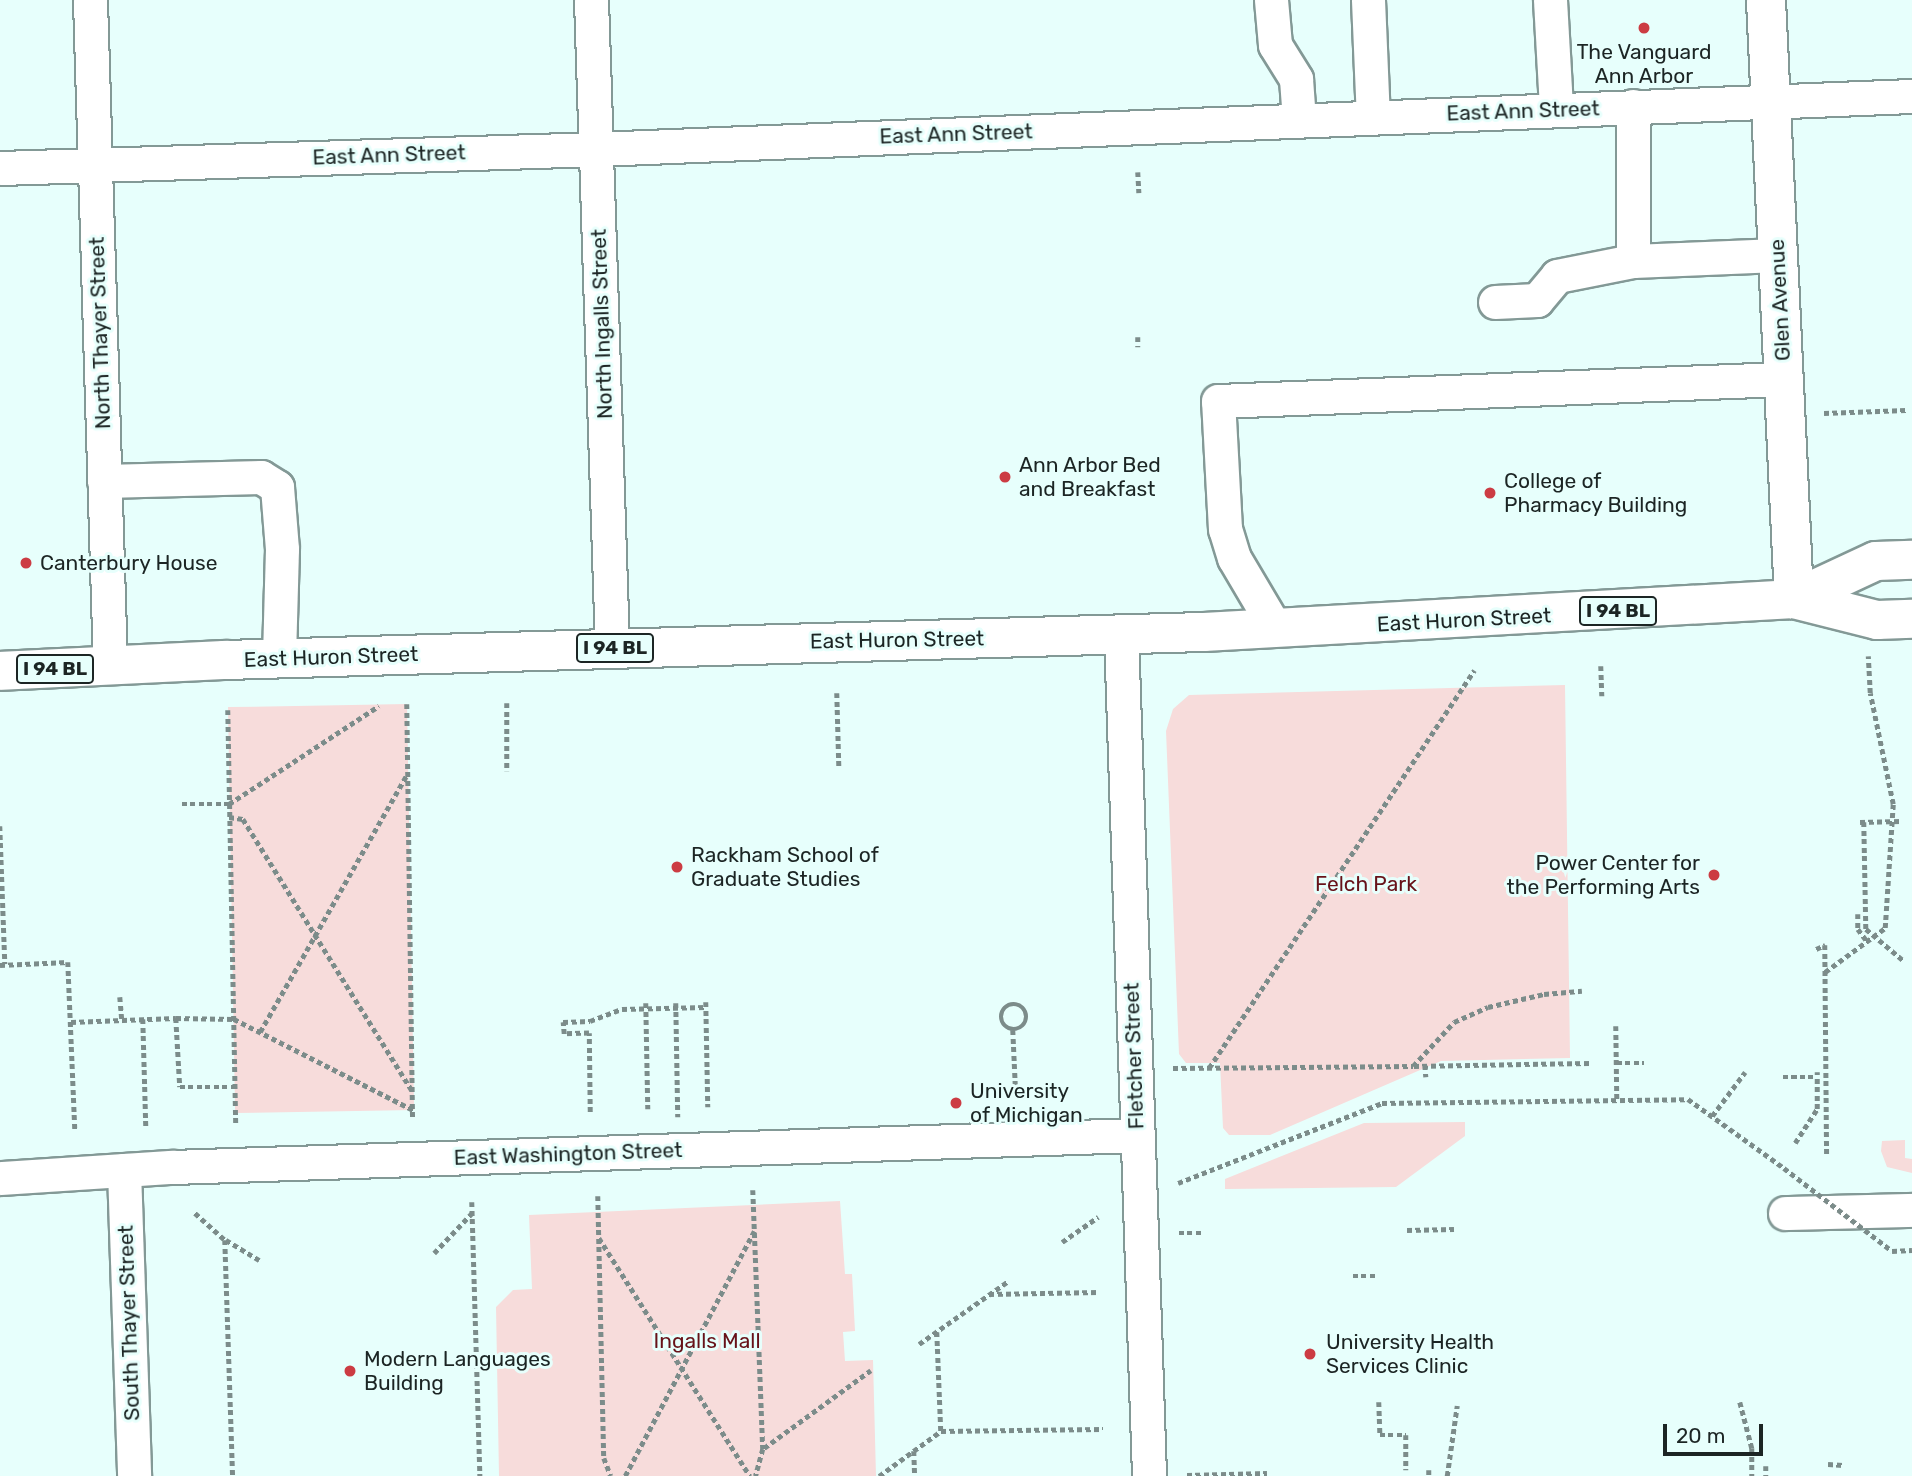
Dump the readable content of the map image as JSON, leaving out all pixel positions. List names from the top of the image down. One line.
{"streets":{"main road":["Glen Avenue","I 94 BL","East Huron Street"],"street":["East Ann Street","North Ingalls Street","North Thayer Street","Fletcher Street","East Washington Street","South Thayer Street"]},"crossings":[["East Ann Street","Glen Avenue"],["East Ann Street","North Ingalls Street"],["East Ann Street","North Thayer Street"],["Glen Avenue","East Huron Street"],["North Ingalls Street","East Huron Street"],["North Thayer Street","East Huron Street"],["East Huron Street","Fletcher Street"],["Fletcher Street","East Washington Street"],["East Washington Street","South Thayer Street"]],"parks":["Felch Park","Ingalls Mall"],"places":["The Vanguard Ann Arbor","Ann Arbor Bed and Breakfast","College of Pharmacy Building","Canterbury House","Rackham School of Graduate Studies","Power Center for the Performing Arts","University of Michigan","University Health Services Clinic","Modern Languages Building"],"scale_bar":"20 m"}
